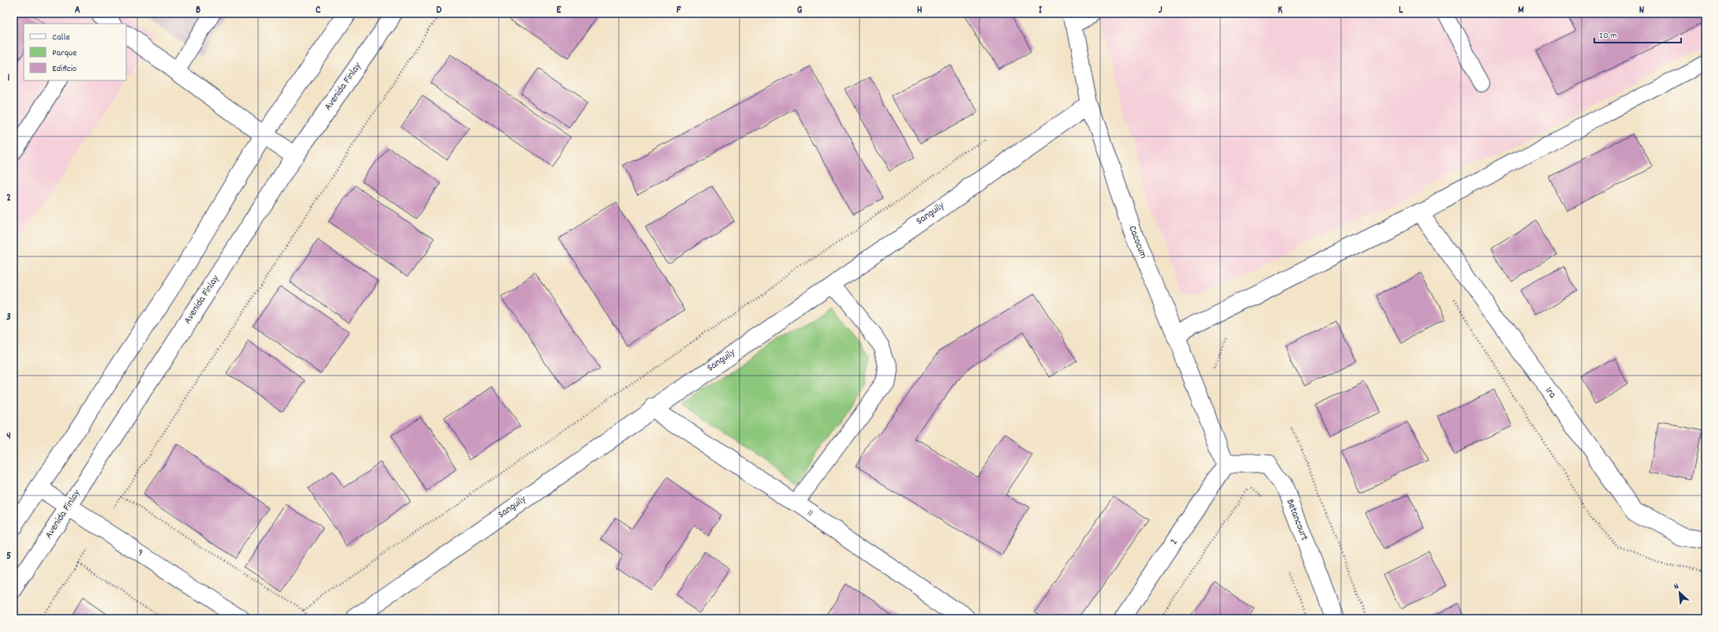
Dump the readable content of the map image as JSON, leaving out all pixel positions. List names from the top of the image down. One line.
{"streets":{"street":["Avenida Finlay","Sanguily","Cacocum","1ra","11","Betancourt","2","9"]},"crossings":[["Avenida Finlay","9"],["Sanguily","Cacocum"],["Sanguily","11"],["Cacocum","Betancourt"],["Cacocum","2"],["Betancourt","2"]],"legend":["Calle","Parque","Edificio"],"scale_bar":"20 m","north":"top left","grid":{"columns":["A","B","C","D","E","F","G","H","I","J","K","L","M","N"],"rows":["1","2","3","4","5"]}}
